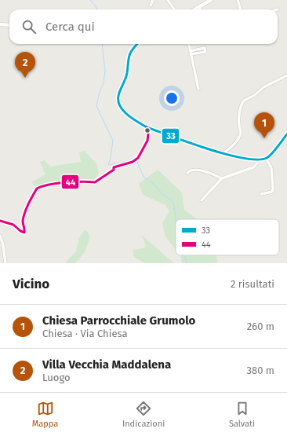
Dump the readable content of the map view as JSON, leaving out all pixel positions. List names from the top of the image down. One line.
{"lines":["transit line 33","transit line 44"],"legend":["33","44"],"page":{"search":"Cerca qui","pins":["2","1"],"heading":["Vicino","2 risultati"],"list":[{"mark":"1","name":"Chiesa Parrocchiale Grumolo","note":"Chiesa · Via Chiesa","value":"260 m"},{"mark":"2","name":"Villa Vecchia Maddalena","note":"Luogo","value":"380 m"}],"nav":["Mappa","Indicazioni","Salvati"]}}
